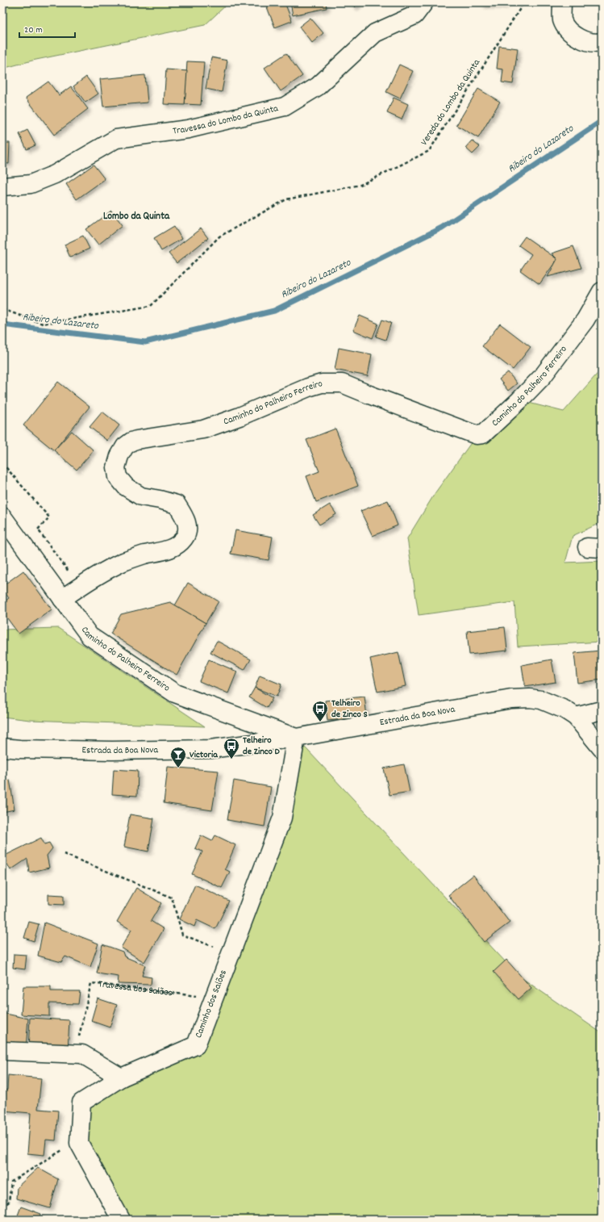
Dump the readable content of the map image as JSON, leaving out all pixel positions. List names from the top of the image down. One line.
{"streets":{"street":["Travessa do Lombo da Quinta","Caminho do Palheiro Ferreiro","Estrada da Boa Nova","Caminho dos Salões"],"path":["Vereda do Lombo da Quinta","Travessa dos Salões"]},"crossings":[["Caminho do Palheiro Ferreiro","Estrada da Boa Nova"],["Caminho do Palheiro Ferreiro","Caminho dos Salões"],["Estrada da Boa Nova","Caminho dos Salões"],["Travessa dos Salões","Caminho dos Salões"]],"districts":["Lombo da Quinta"],"water":["Ribeiro do Lazareto"],"places":{"bus stop":["Telheiro de Zinco S","Telheiro de Zinco D"],"bar":["Victoria"]},"scale_bar":"20 m"}
